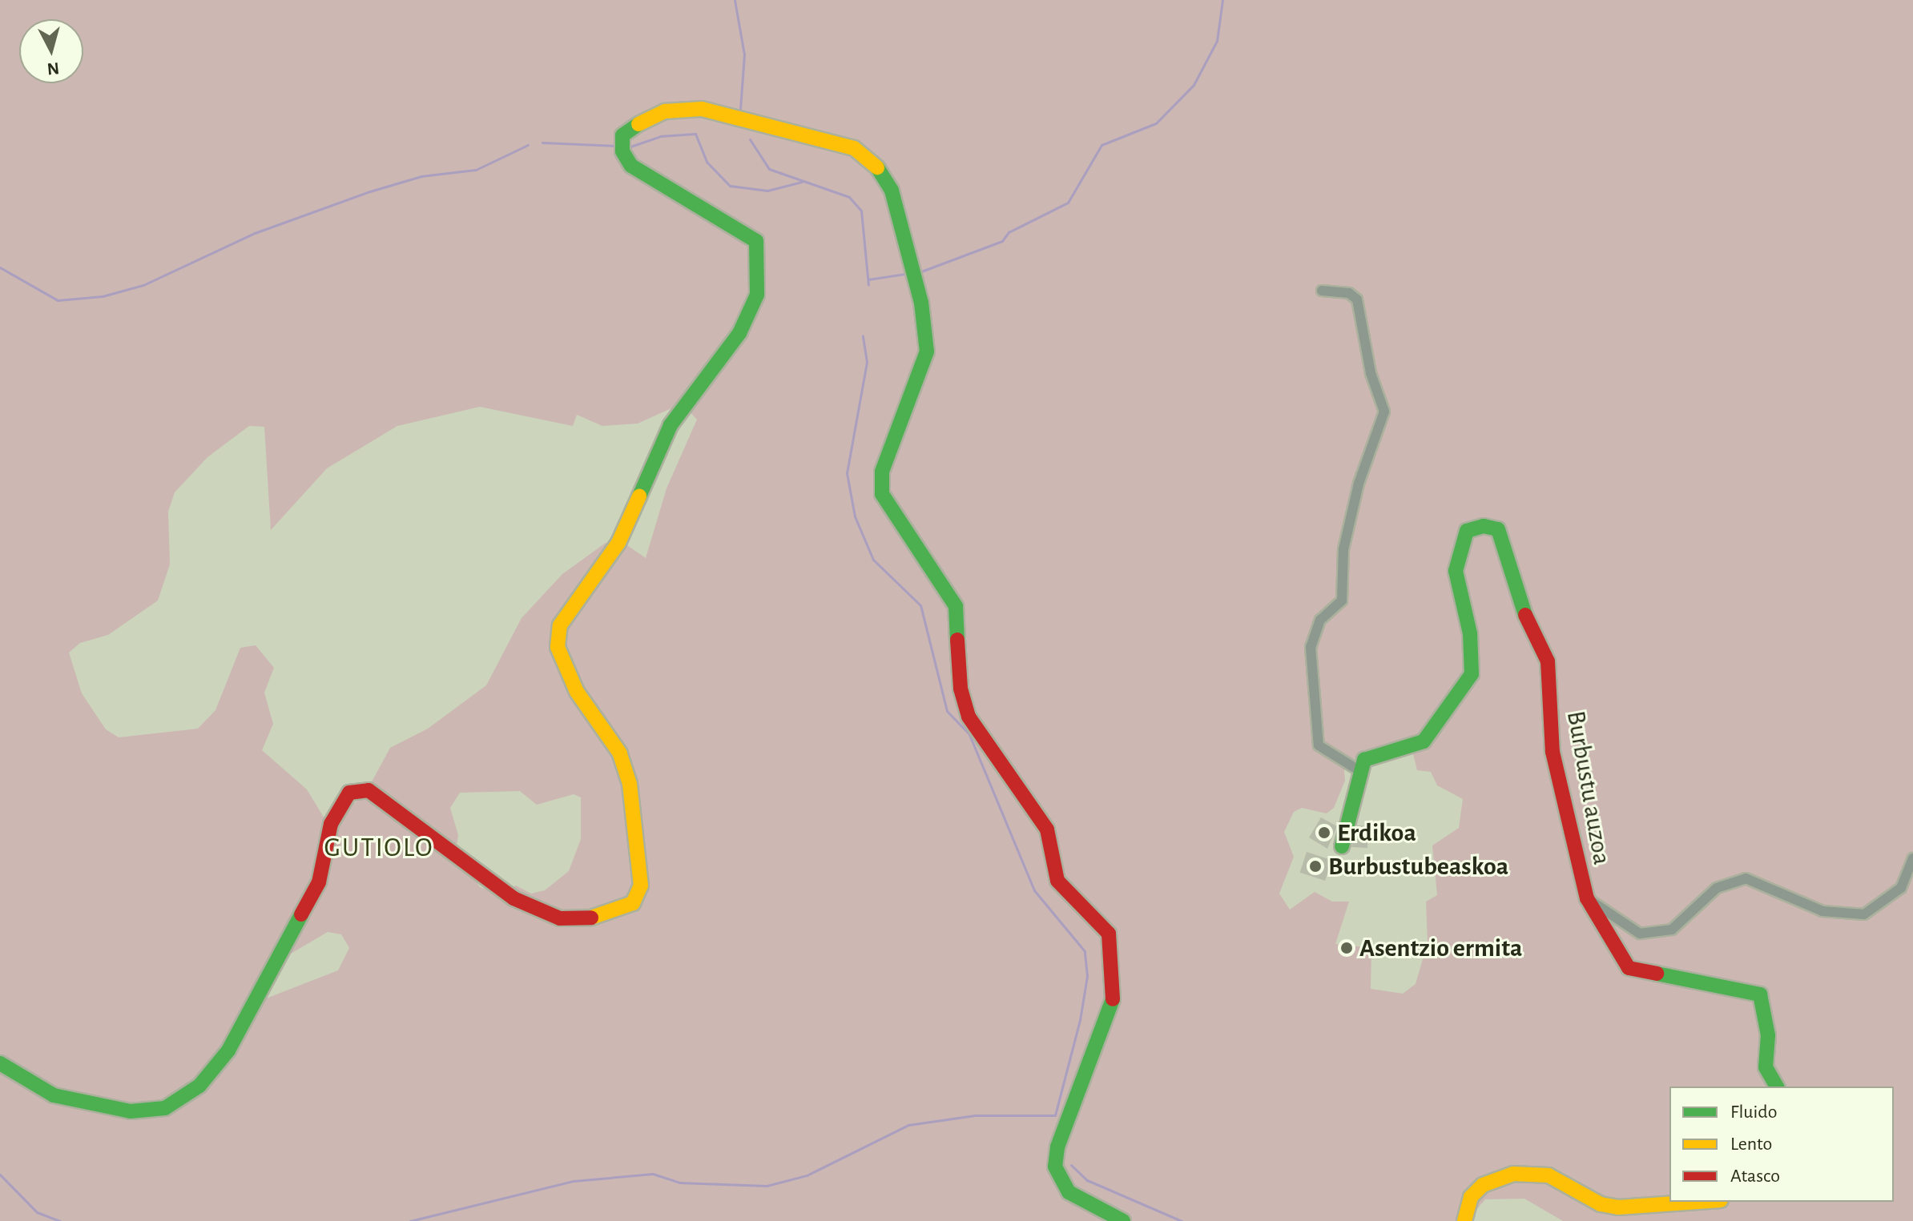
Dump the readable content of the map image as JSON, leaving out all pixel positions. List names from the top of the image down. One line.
{"streets":{"street":["Burbustu auzoa"]},"districts":["GUTIOLO"],"places":["Erdikoa","Burbustubeaskoa","Asentzio ermita"],"legend":["Fluido","Lento","Atasco"],"north":"bottom"}
